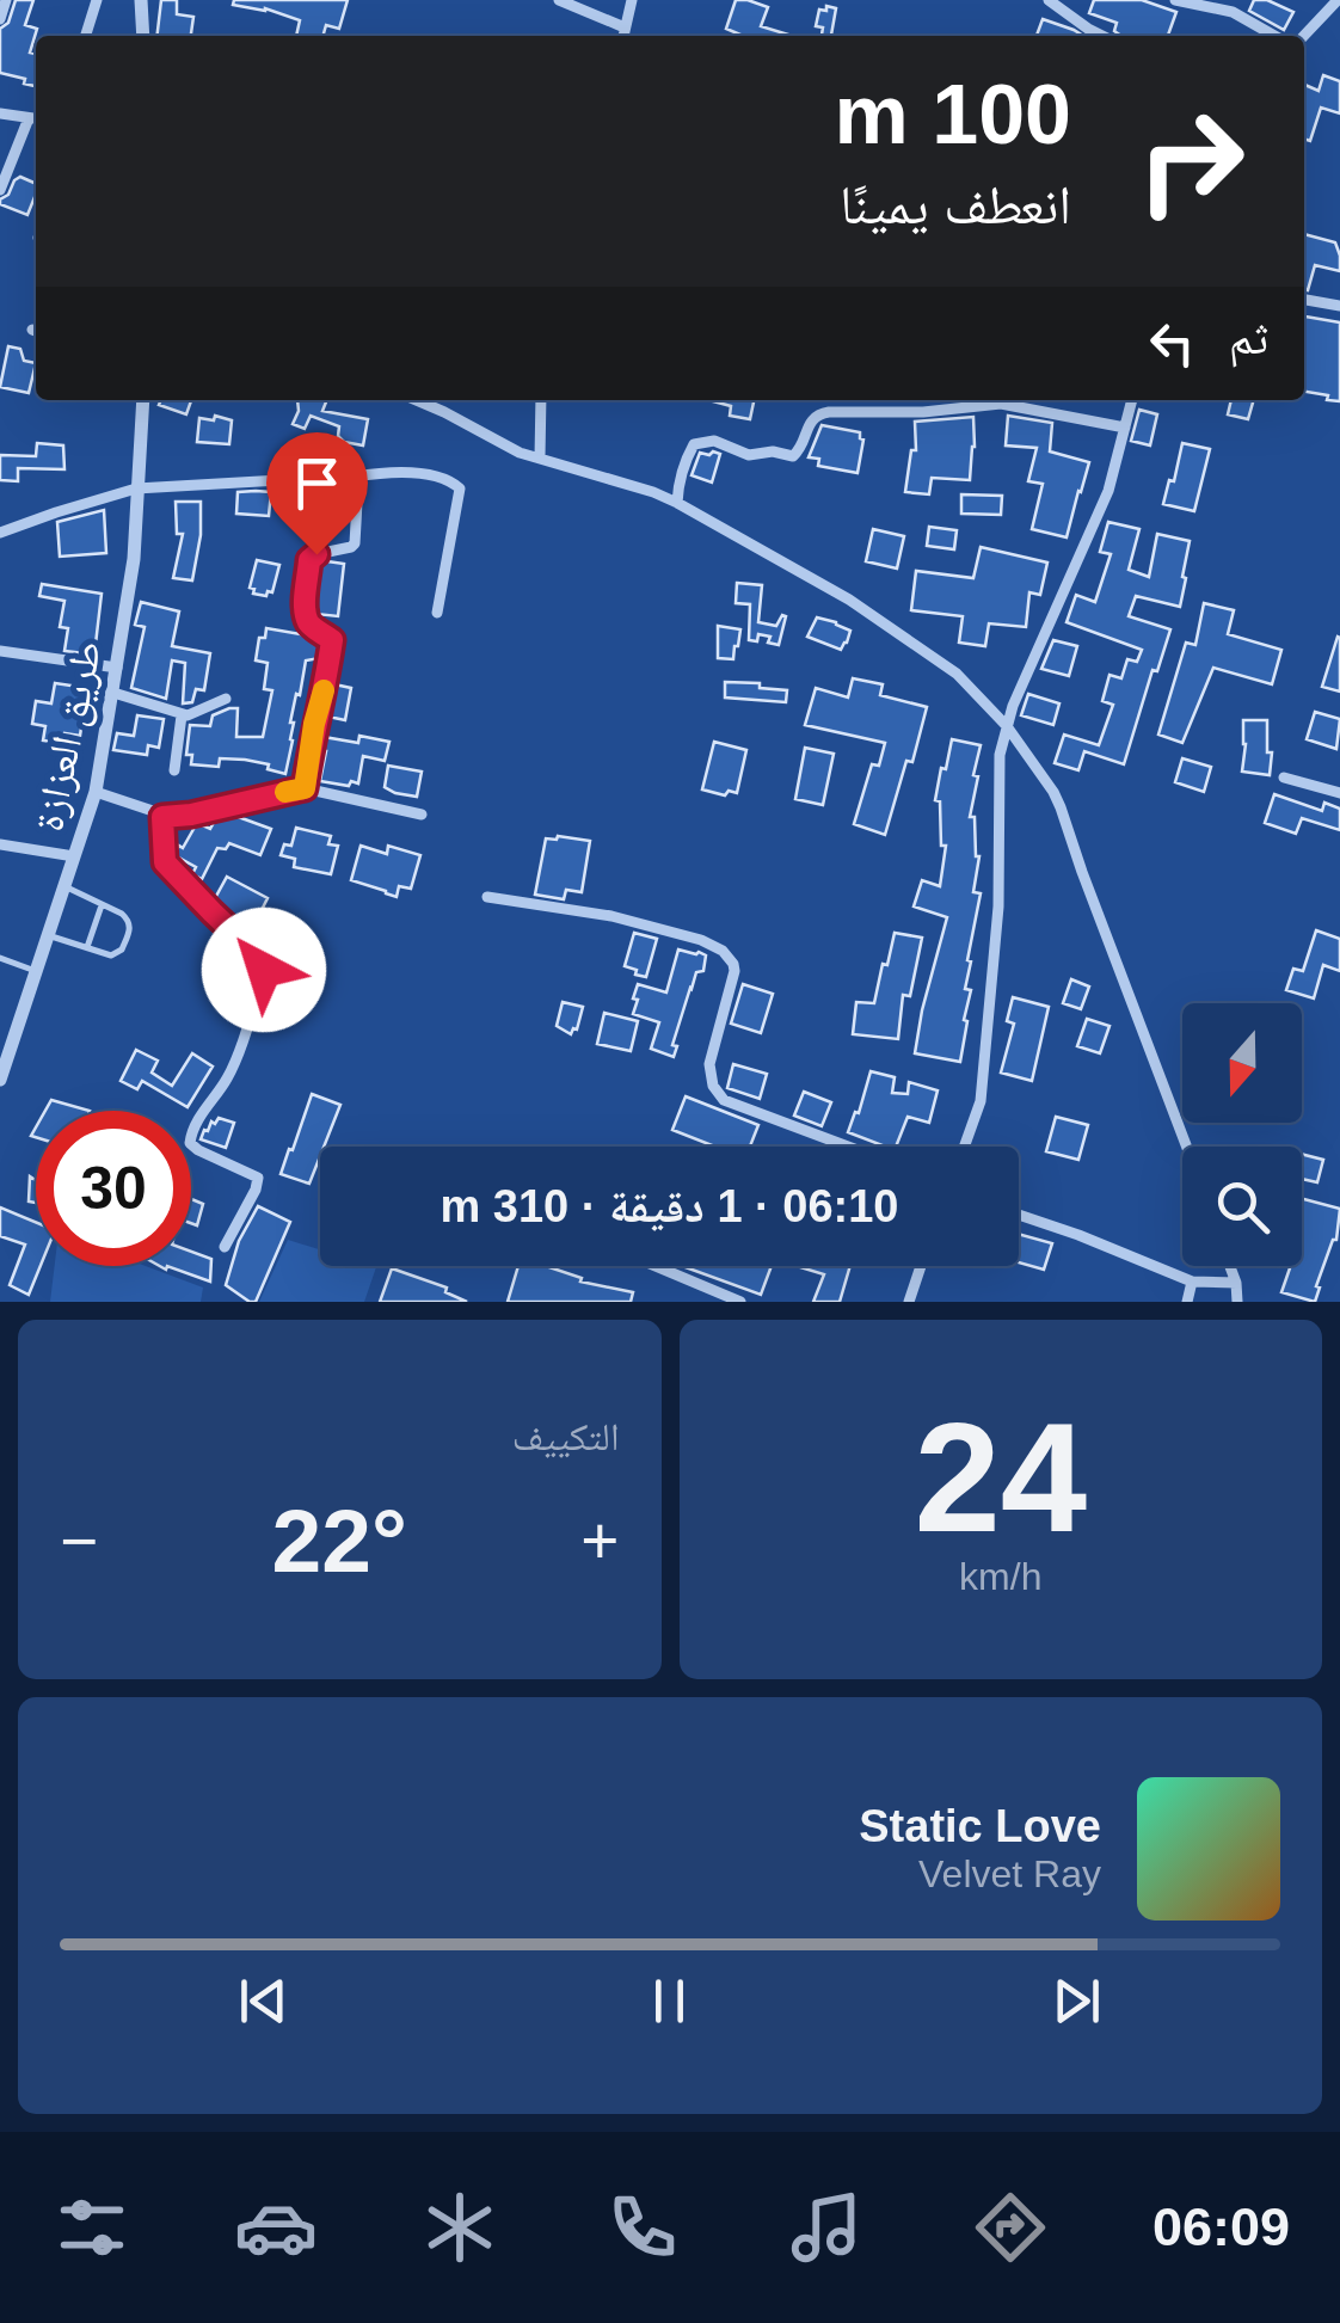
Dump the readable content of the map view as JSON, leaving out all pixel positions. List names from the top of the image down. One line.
{"streets":{"street":["طريق العزازة"]},"north":"bottom","page":{"turn":["100 m","انعطف يمينًا"],"then":"ثم","limit":"30","trip":"06:10 · 1 دقيقة · 310 m","tile":[["24","km/h"],"التكييف"],"heat":["−","22°","+"],"song":["Static Love","Velvet Ray"],"tabs":"06:09"}}
